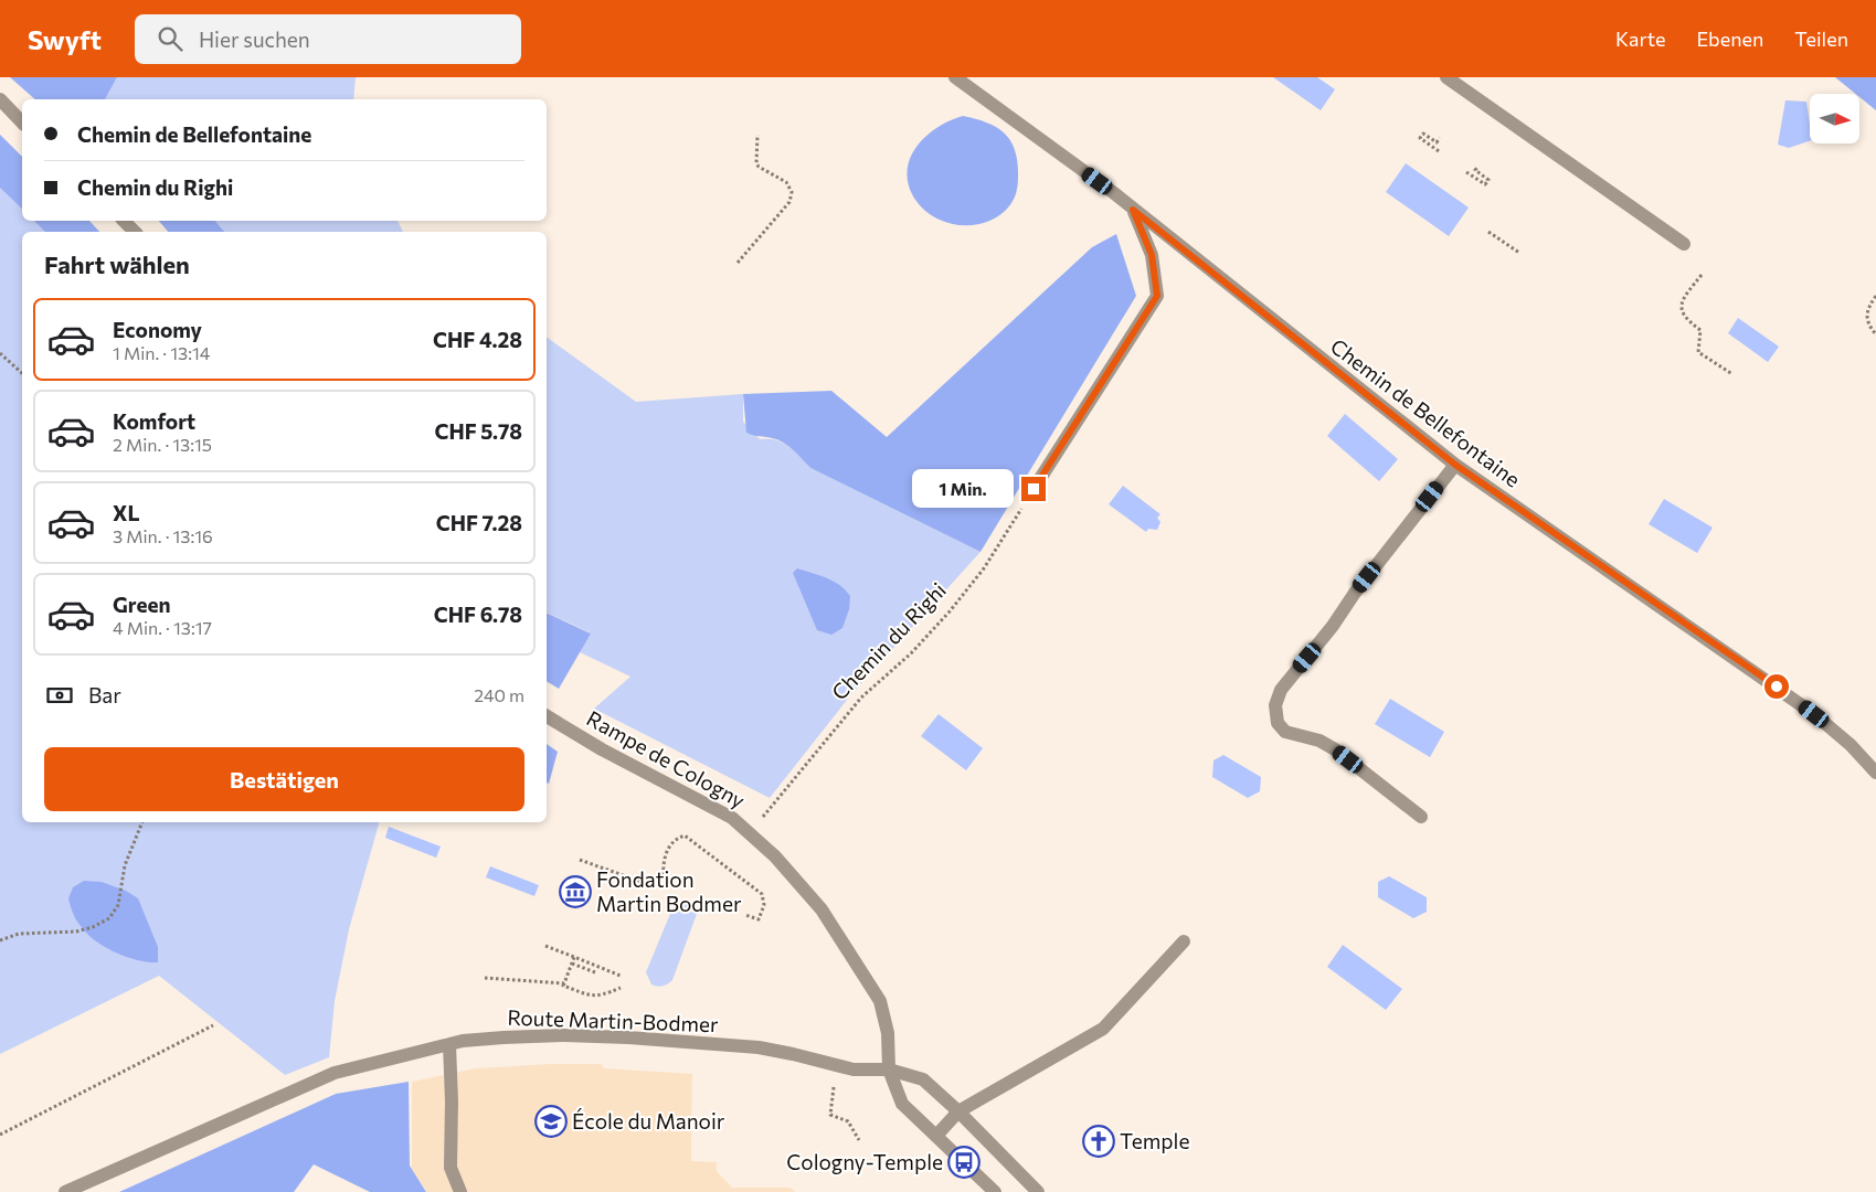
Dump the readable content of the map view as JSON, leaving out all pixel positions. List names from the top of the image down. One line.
{"streets":{"street":["Chemin de Bellefontaine","Rampe de Cologny","Route Martin-Bodmer"],"path":["Chemin du Righi"]},"crossings":[["Chemin du Righi","Rampe de Cologny"],["Rampe de Cologny","Route Martin-Bodmer"]],"places":{"museum":["Fondation Martin Bodmer"],"school or university":["École du Manoir"],"church":["Temple"],"bus stop":["Cologny-Temple"]},"north":"right","page":{"header":"Swyft","search":"Hier suchen","nav":["Karte","Ebenen","Teilen"],"banner":["Chemin de Bellefontaine","Chemin du Righi"],"heading":"Fahrt wählen","list":[{"name":"Economy","note":"1 Min. · 13:14","value":"CHF 4.28"},{"name":"Komfort","note":"2 Min. · 13:15","value":"CHF 5.78"},{"name":"XL","note":"3 Min. · 13:16","value":"CHF 7.28"},{"name":"Green","note":"4 Min. · 13:17","value":"CHF 6.78"}],"bubble":"1 Min.","pay":["Bar","240 m"],"buttons":"Bestätigen"}}
